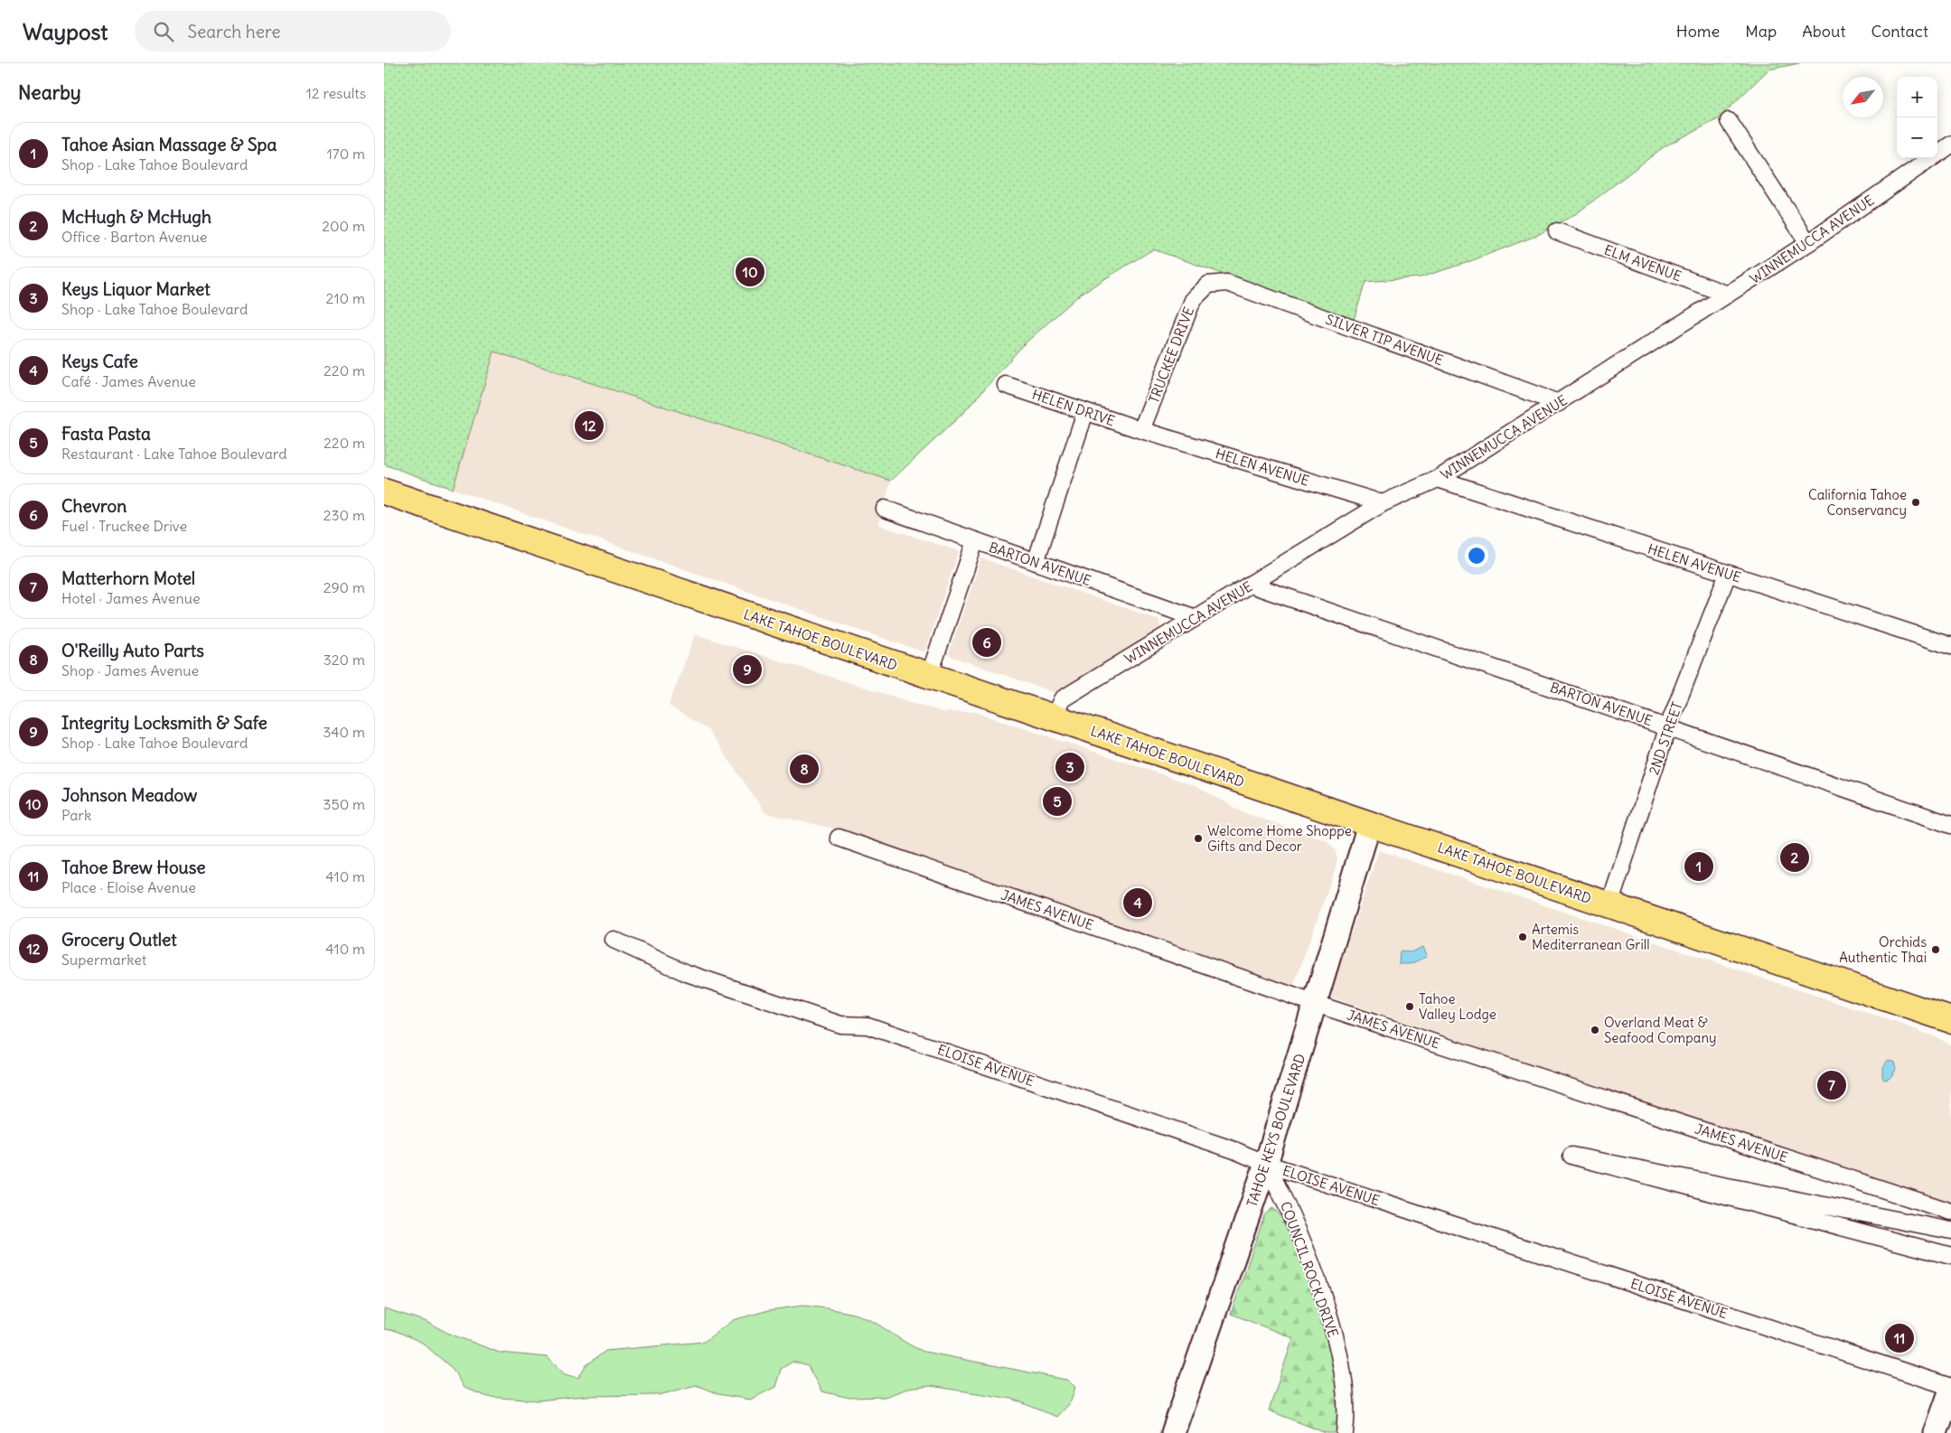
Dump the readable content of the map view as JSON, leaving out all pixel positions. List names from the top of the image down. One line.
{"streets":{"highway":["LAKE TAHOE BOULEVARD"],"street":["WINNEMUCCA AVENUE","ELM AVENUE","SILVER TIP AVENUE","TRUCKEE DRIVE","HELEN DRIVE","HELEN AVENUE","BARTON AVENUE","2ND STREET","JAMES AVENUE","ELOISE AVENUE","TAHOE KEYS BOULEVARD","COUNCIL ROCK DRIVE"]},"crossings":[["WINNEMUCCA AVENUE","ELM AVENUE"],["WINNEMUCCA AVENUE","SILVER TIP AVENUE"],["WINNEMUCCA AVENUE","HELEN AVENUE"],["WINNEMUCCA AVENUE","BARTON AVENUE"],["WINNEMUCCA AVENUE","LAKE TAHOE BOULEVARD"],["SILVER TIP AVENUE","TRUCKEE DRIVE"],["TRUCKEE DRIVE","HELEN DRIVE"],["TRUCKEE DRIVE","HELEN AVENUE"],["HELEN DRIVE","HELEN AVENUE"],["HELEN AVENUE","2ND STREET"],["BARTON AVENUE","2ND STREET"],["LAKE TAHOE BOULEVARD","2ND STREET"],["LAKE TAHOE BOULEVARD","TAHOE KEYS BOULEVARD"],["JAMES AVENUE","TAHOE KEYS BOULEVARD"],["ELOISE AVENUE","TAHOE KEYS BOULEVARD"],["ELOISE AVENUE","COUNCIL ROCK DRIVE"],["TAHOE KEYS BOULEVARD","COUNCIL ROCK DRIVE"]],"places":["California Tahoe Conservancy","Welcome Home Shoppe Gifts and Decor","Artemis Mediterranean Grill","Orchids Authentic Thai","Tahoe Valley Lodge","Overland Meat & Seafood Company"],"north":"bottom left","page":{"header":"Waypost","search":"Search here","nav":["Home","Map","About","Contact"],"heading":["Nearby","12 results"],"map_buttons":["+","−"],"list":[{"mark":"1","name":"Tahoe Asian Massage & Spa","note":"Shop · Lake Tahoe Boulevard","value":"170 m"},{"mark":"2","name":"McHugh & McHugh","note":"Office · Barton Avenue","value":"200 m"},{"mark":"3","name":"Keys Liquor Market","note":"Shop · Lake Tahoe Boulevard","value":"210 m"},{"mark":"4","name":"Keys Cafe","note":"Café · James Avenue","value":"220 m"},{"mark":"5","name":"Fasta Pasta","note":"Restaurant · Lake Tahoe Boulevard","value":"220 m"},{"mark":"6","name":"Chevron","note":"Fuel · Truckee Drive","value":"230 m"},{"mark":"7","name":"Matterhorn Motel","note":"Hotel · James Avenue","value":"290 m"},{"mark":"8","name":"O'Reilly Auto Parts","note":"Shop · James Avenue","value":"320 m"},{"mark":"9","name":"Integrity Locksmith & Safe","note":"Shop · Lake Tahoe Boulevard","value":"340 m"},{"mark":"10","name":"Johnson Meadow","note":"Park","value":"350 m"},{"mark":"11","name":"Tahoe Brew House","note":"Place · Eloise Avenue","value":"410 m"},{"mark":"12","name":"Grocery Outlet","note":"Supermarket","value":"410 m"}],"pins":["10","12","6","9","3","8","5","2","1","4","7","11"]}}
